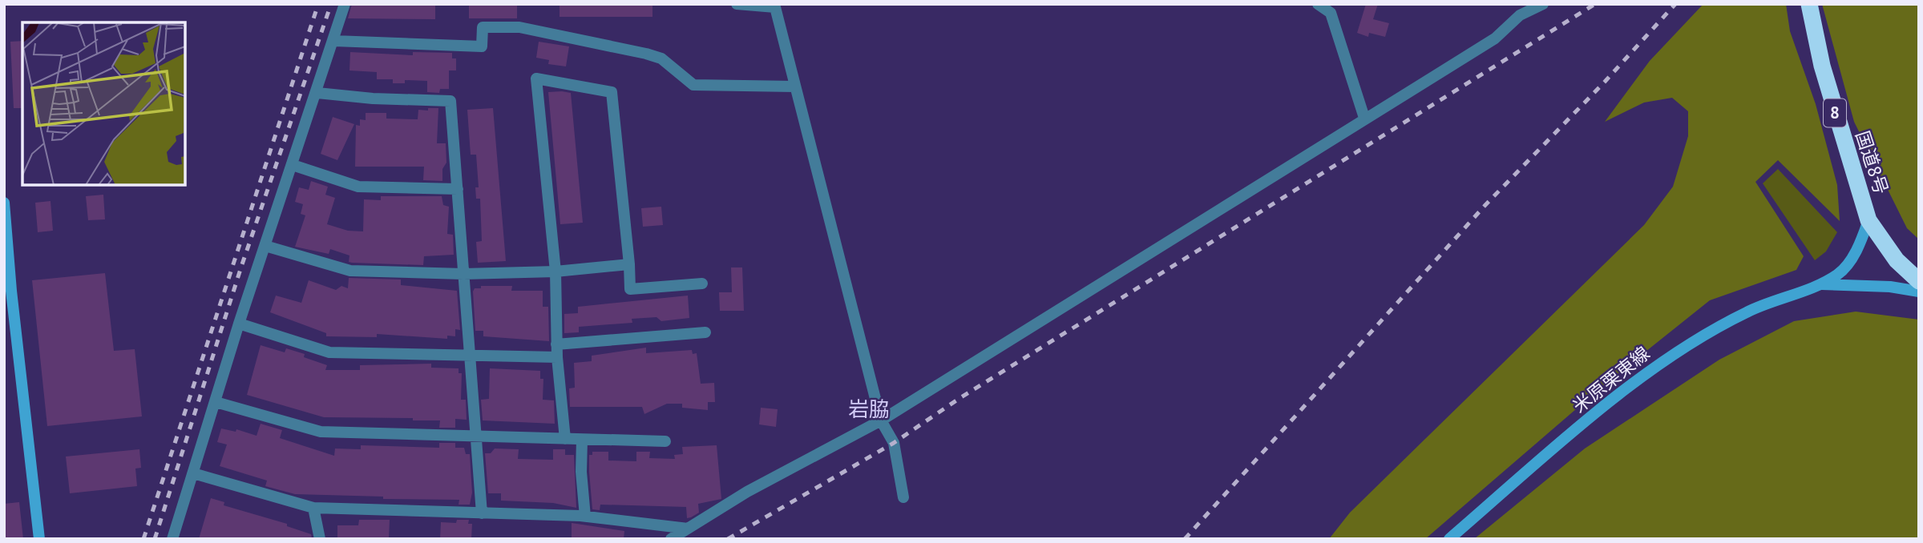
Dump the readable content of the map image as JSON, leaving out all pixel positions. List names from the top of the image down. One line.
{"streets":{"highway":["8","国道8号"],"main road":["米原栗東線"]},"crossings":[["国道8号","米原栗東線"]],"districts":["岩脇"]}
